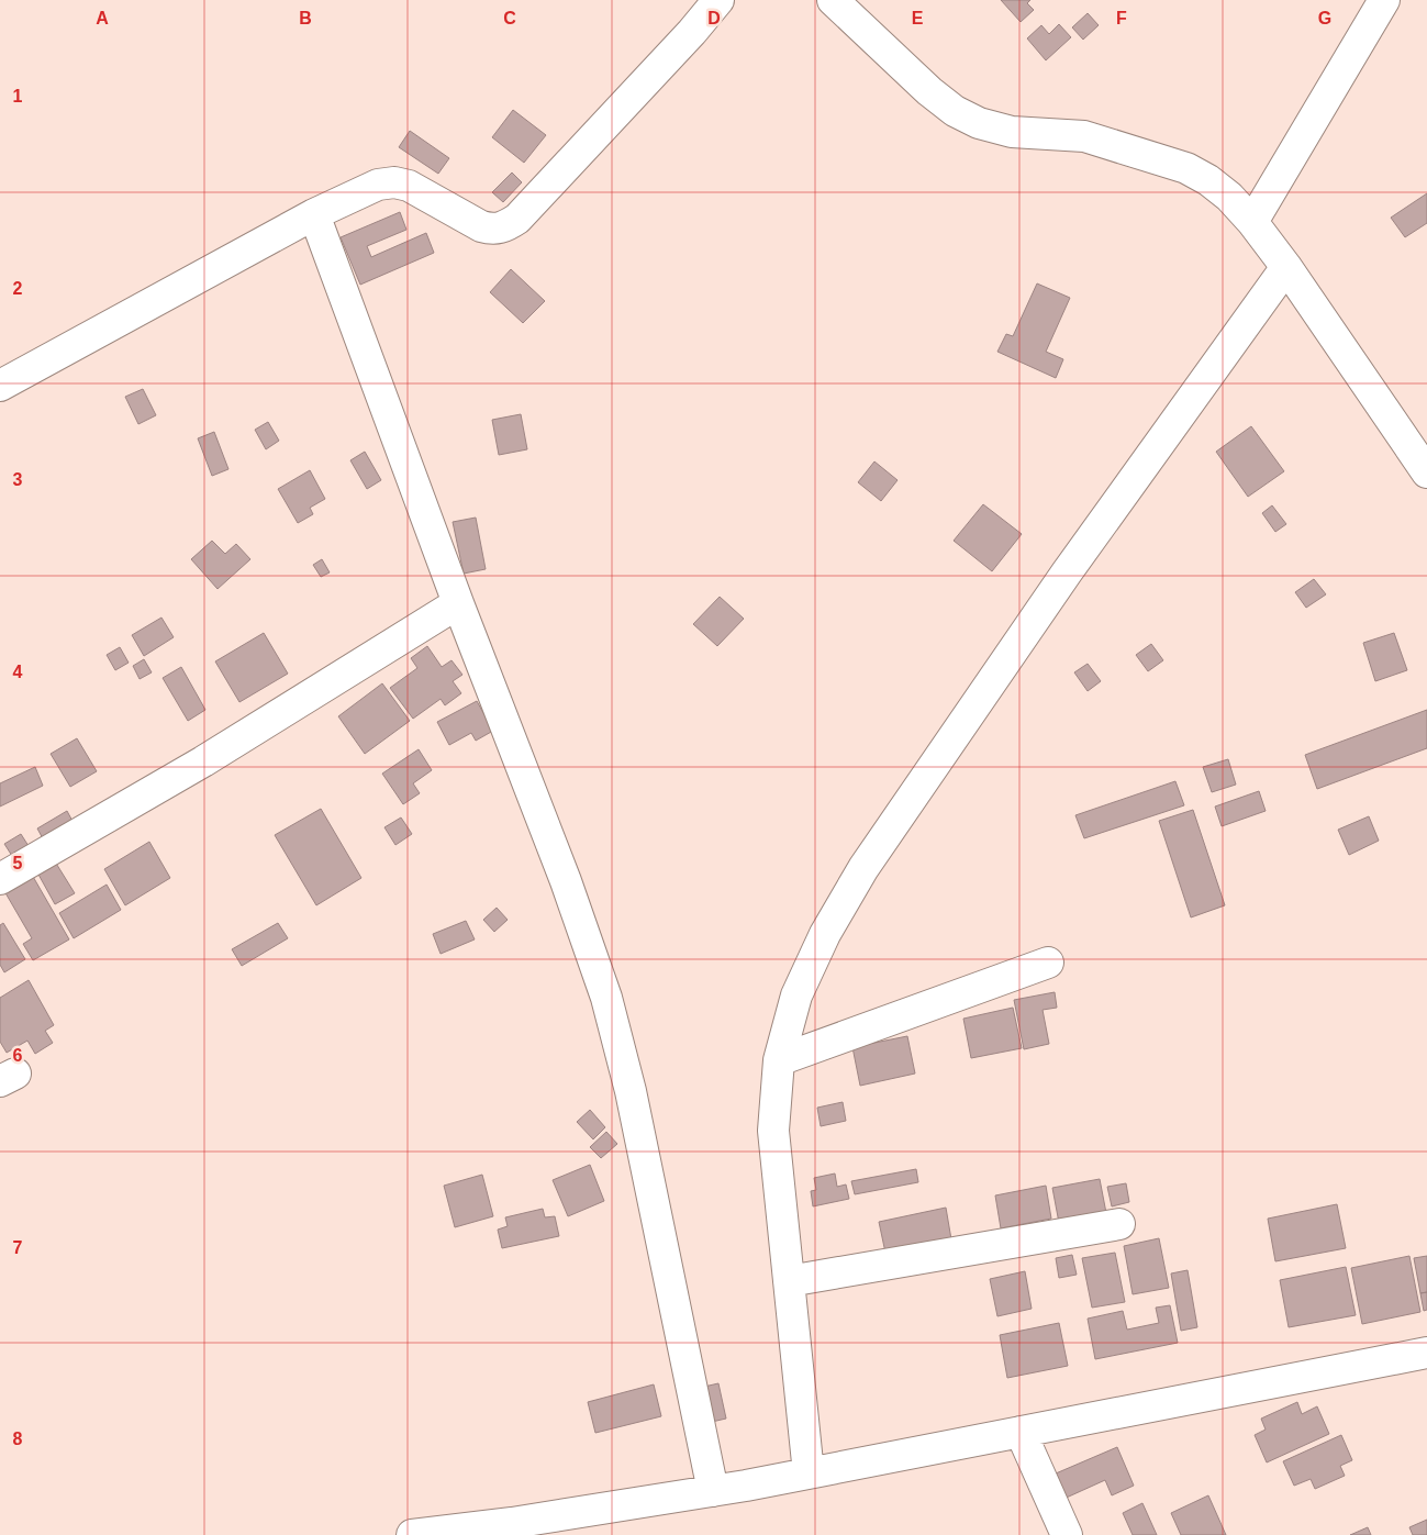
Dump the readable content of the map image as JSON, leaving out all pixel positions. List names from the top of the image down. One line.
{"grid":{"columns":["A","B","C","D","E","F","G"],"rows":["1","2","3","4","5","6","7","8"]}}
